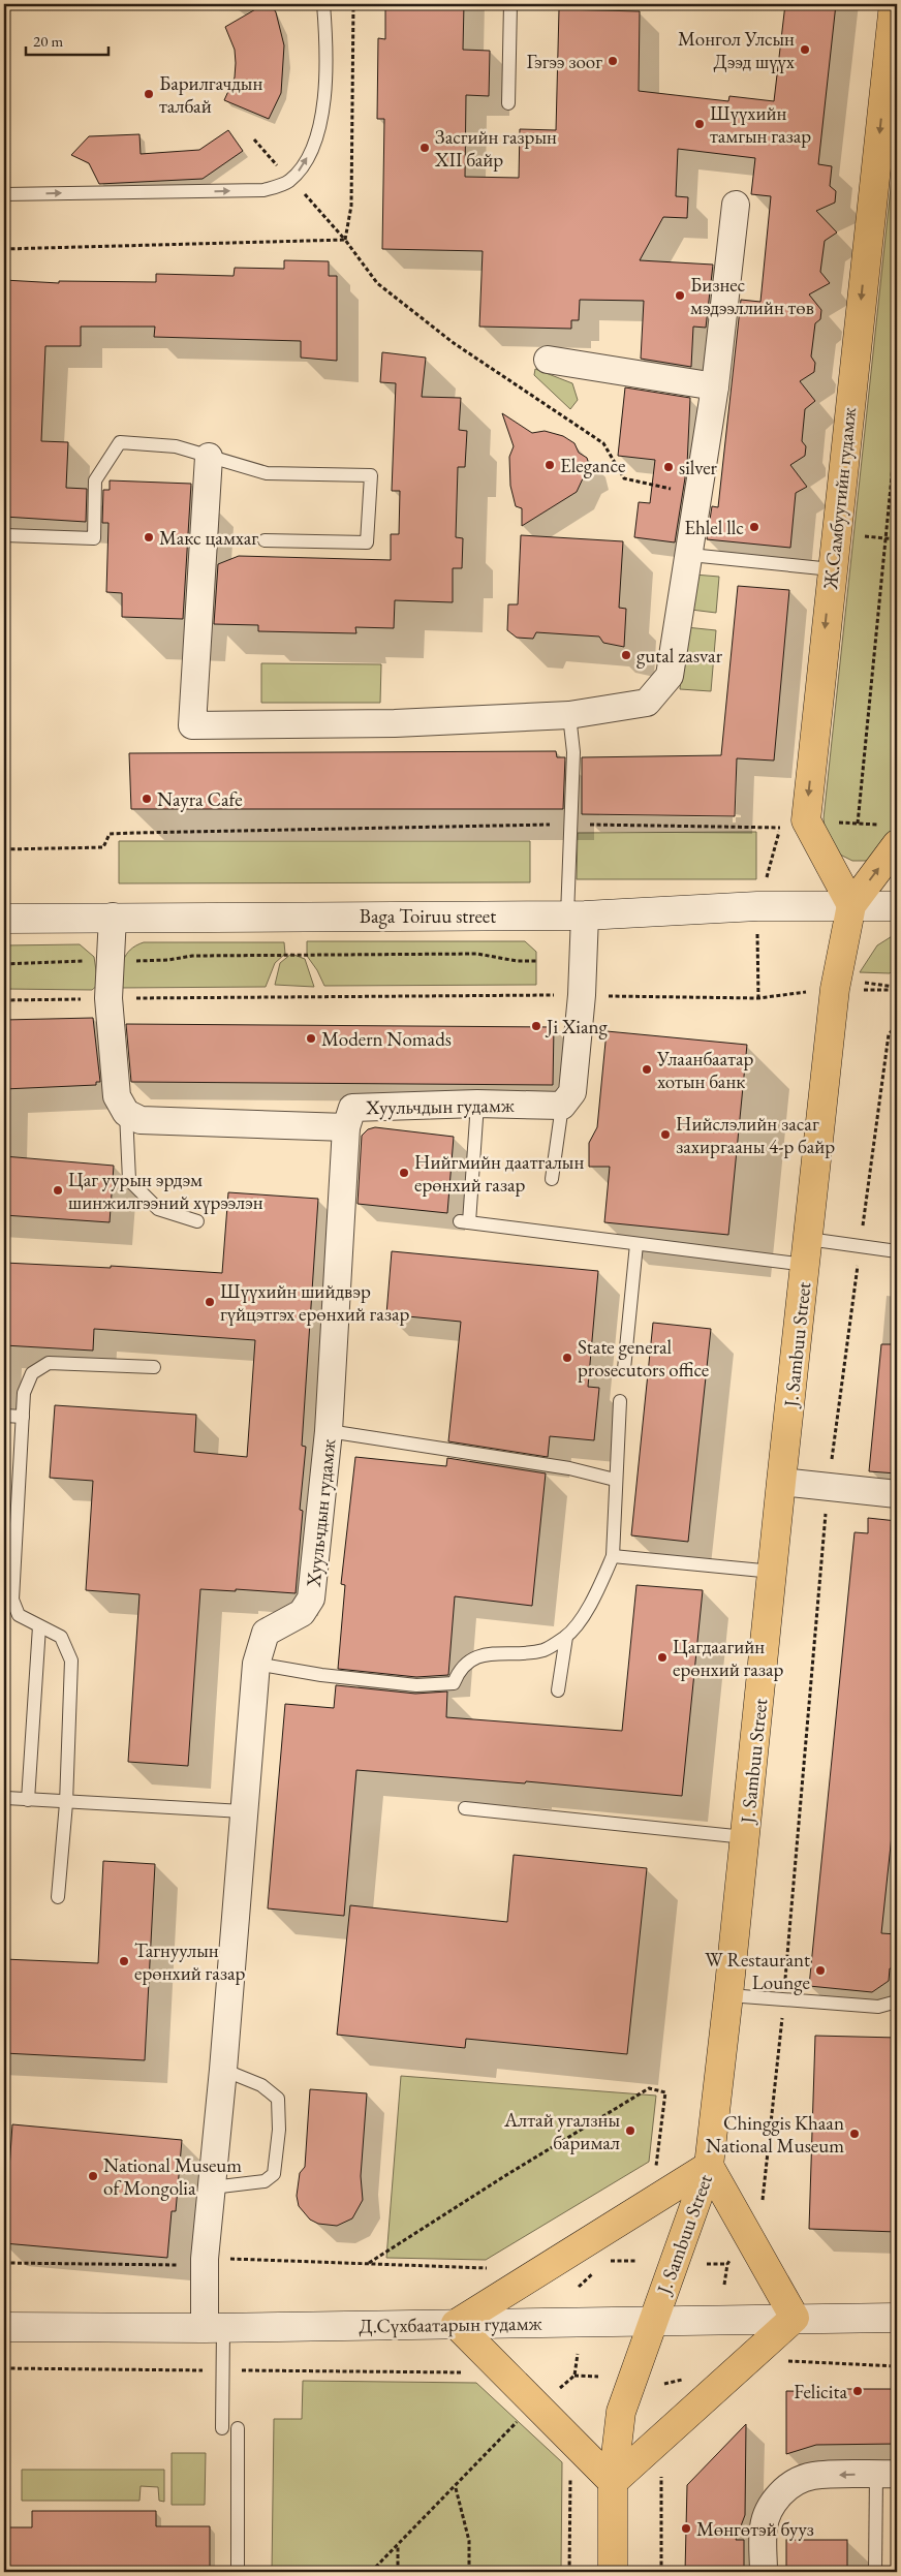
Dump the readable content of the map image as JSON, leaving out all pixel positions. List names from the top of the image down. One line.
{"streets":{"main road":["Ж.Самбуугийн гудамж","Baga Toiruu street","J. Sambuu Street","Д.Сүхбаатарын гудамж"],"street":["Хуульчдын гудамж"]},"crossings":[["Ж.Самбуугийн гудамж","Baga Toiruu street"],["Ж.Самбуугийн гудамж","J. Sambuu Street"],["Baga Toiruu street","J. Sambuu Street"],["Хуульчдын гудамж","Д.Сүхбаатарын гудамж"],["J. Sambuu Street","Д.Сүхбаатарын гудамж"]],"one_way":["Ж.Самбуугийн гудамж"],"places":["Монгол Улсын Дээд шүүх","Гэгээ зоог","Барилгачдын талбай","Шүүхийн тамгын газар","Засгийн газрын XII байр","Бизнес мэдээллийн төв","Elegance","silver","Ehlel llc","Макс цамхаг","gutal zasvar","Nayra Cafe","Ji Xiang","Modern Nomads","Улаанбаатар хотын банк","Нийслэлийн засаг захиргааны 4-р байр","Нийгмийн даатгалын ерөнхий газар","Цаг уурын эрдэм шинжилгээний хүрээлэн","Шүүхийн шийдвэр гүйцэтгэх ерөнхий газар","State general prosecutors office","Цагдаагийн ерөнхий газар","Тагнуулын ерөнхий газар","W Restaurant Lounge","Алтай угалзны баримал","Chinggis Khaan National Museum","National Museum of Mongolia","Felicita","Мөнгөтэй бууз"],"scale_bar":"20 m"}
